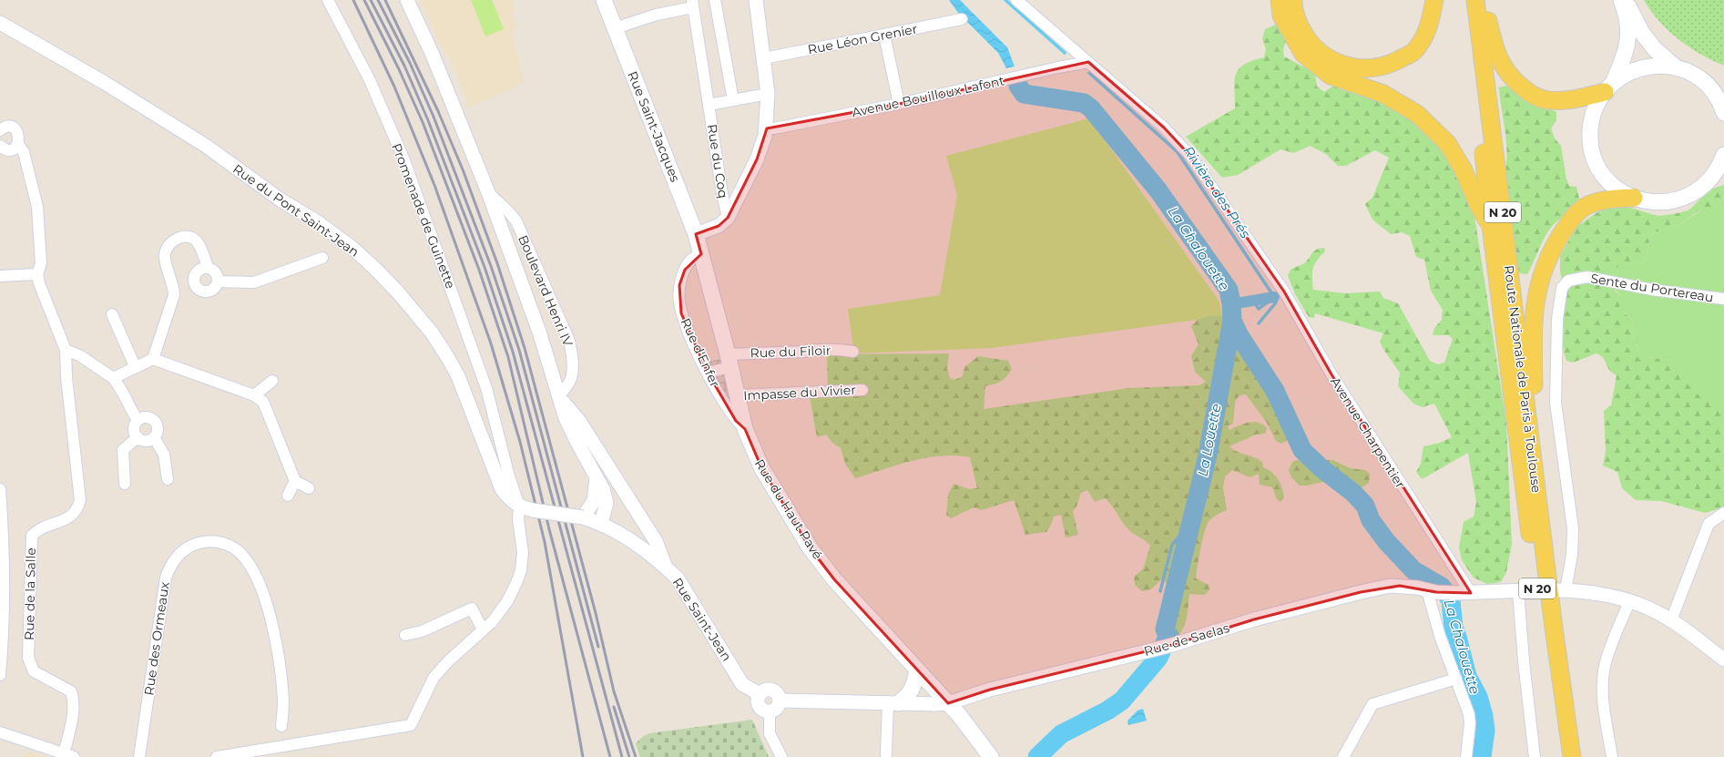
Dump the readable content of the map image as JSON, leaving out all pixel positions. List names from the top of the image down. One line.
{"streets":{"main road":["Rue Saint-Jacques","N 20","Route Nationale de Paris à Toulouse","Rue du Haut Pavé"],"street":["Rue Léon Grenier","Avenue Bouilloux Lafont","Rue du Coq","Rue du Pont Saint-Jean","Promenade de Guinette","Sente du Portereau","Boulevard Henri IV","Rue du Filoir","Rue d'Enfer","Impasse du Vivier","Avenue Charpentier","Rue de la Salle","Rue Saint-Jean","Rue des Ormeaux","Rue de Saclas"]},"crossings":[["Avenue Bouilloux Lafont","Avenue Charpentier"],["Rue Saint-Jacques","Rue du Filoir"],["Rue Saint-Jacques","Rue d'Enfer"],["Rue Saint-Jacques","Rue du Haut Pavé"],["Rue du Pont Saint-Jean","Promenade de Guinette"],["Rue du Pont Saint-Jean","Rue Saint-Jean"],["Boulevard Henri IV","Rue Saint-Jean"],["Rue du Filoir","Rue d'Enfer"],["Rue du Filoir","Rue du Haut Pavé"],["Rue d'Enfer","Rue du Haut Pavé"],["Impasse du Vivier","Rue du Haut Pavé"],["Avenue Charpentier","Rue de Saclas"],["Rue du Haut Pavé","Rue de Saclas"]],"water":["Rivière des Prés","La Chalouette","La Louette"]}
